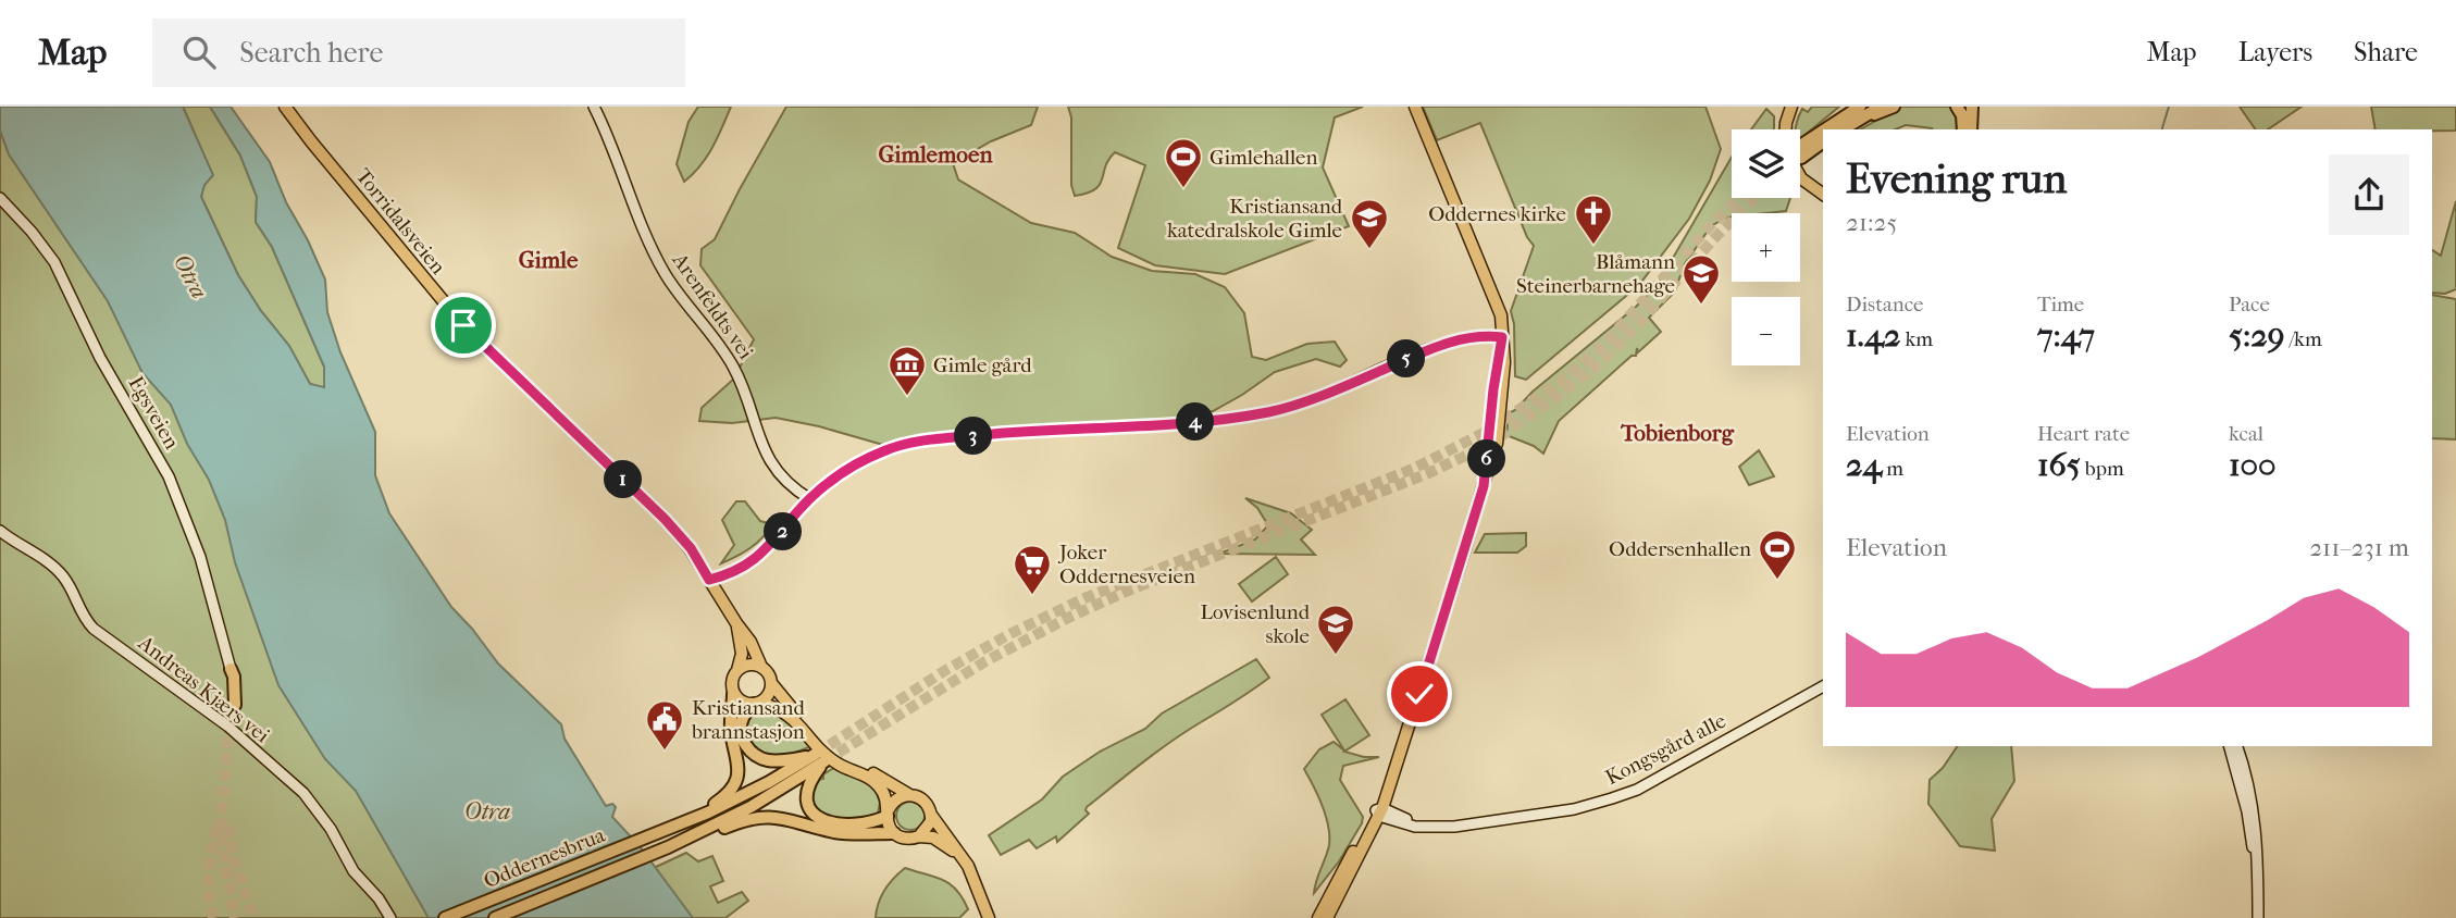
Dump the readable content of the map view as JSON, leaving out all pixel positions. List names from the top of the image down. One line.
{"streets":{"highway":["Oddernesbrua"],"main road":["Torridalsveien"],"street":["Arenfeldts vei","Egsveien","Andreas Kjærs vei","Kongsgård alle"]},"districts":["Gimlemoen","Gimle","Tobienborg"],"water":["Otra"],"places":{"sports":["Gimlehallen","Oddersenhallen"],"church":["Oddernes kirke"],"school or university":["Kristiansand katedralskole Gimle","Blåmann Steinerbarnehage","Lovisenlund skole"],"museum":["Gimle gård"],"supermarket":["Joker Oddernesveien"],"public building":["Kristiansand brannstasjon"]},"page":{"header":"Map","search":"Search here","nav":["Map","Layers","Share"],"map_buttons":["+","−"],"heading":["Evening run","21:25"],"stats":[["Distance","1.42 km"],["Time","7:47"],["Pace","5:29 /km"],["Elevation","24 m"],["Heart rate","165 bpm"],["kcal","100"]],"pins":["5","4","3","6","1","2"],"chart":["Elevation","211–231 m"]}}
